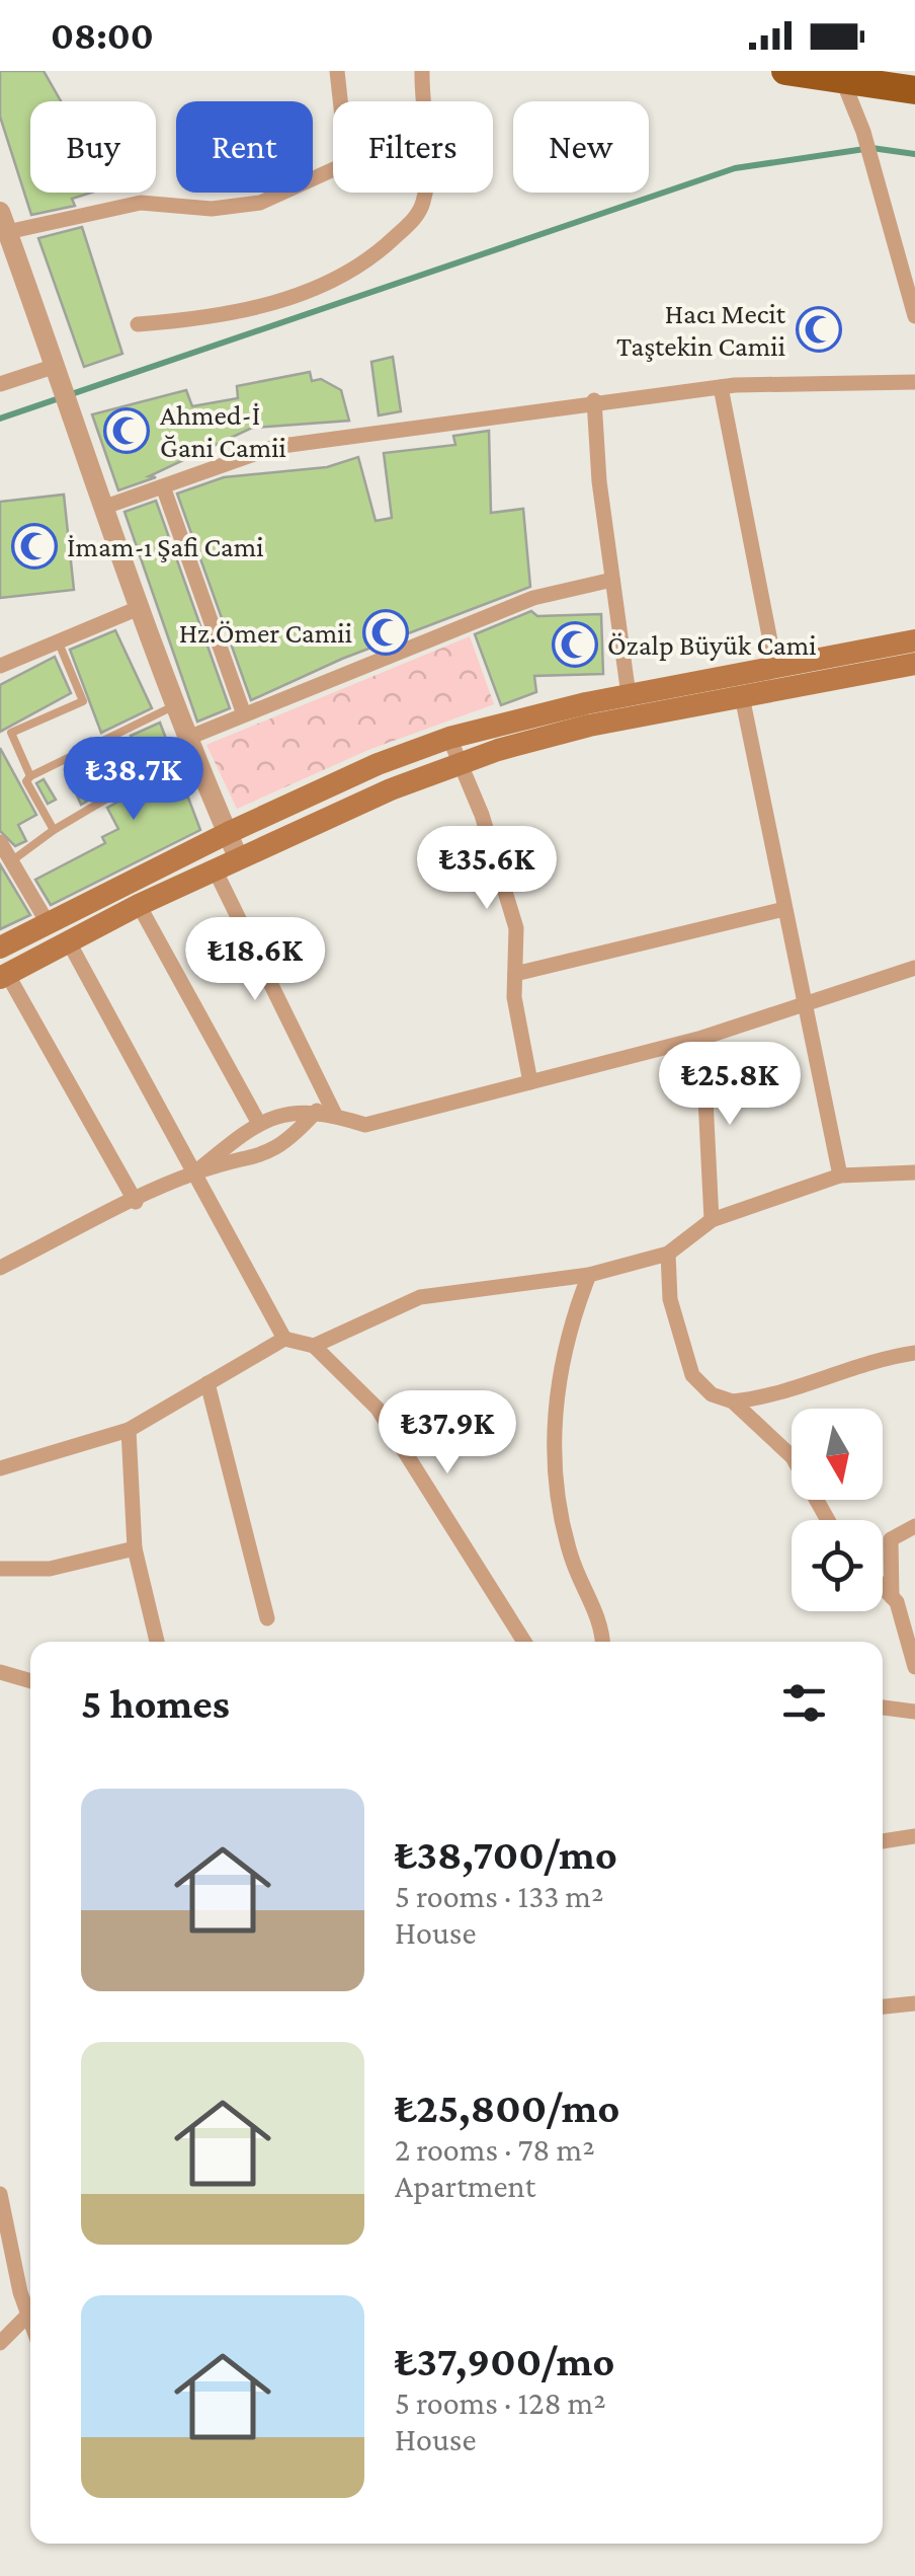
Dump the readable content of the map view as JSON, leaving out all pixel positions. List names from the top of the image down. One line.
{"places":{"mosque":["Hacı Mecit Taştekin Camii","Ahmed-İ Ğani Camii","İmam-ı Şafi Cami","Hz.Ömer Camii","Özalp Büyük Cami"]},"north":"bottom","page":{"status":"08:00","chip":["Buy","Rent","Filters","New"],"price":["₺38.7K","₺35.6K","₺18.6K","₺25.8K","₺37.9K"],"heading":"5 homes","list":[{"name":"₺38,700/mo","note":"5 rooms · 133 m² · House"},{"name":"₺25,800/mo","note":"2 rooms · 78 m² · Apartment"},{"name":"₺37,900/mo","note":"5 rooms · 128 m² · House"}]}}
